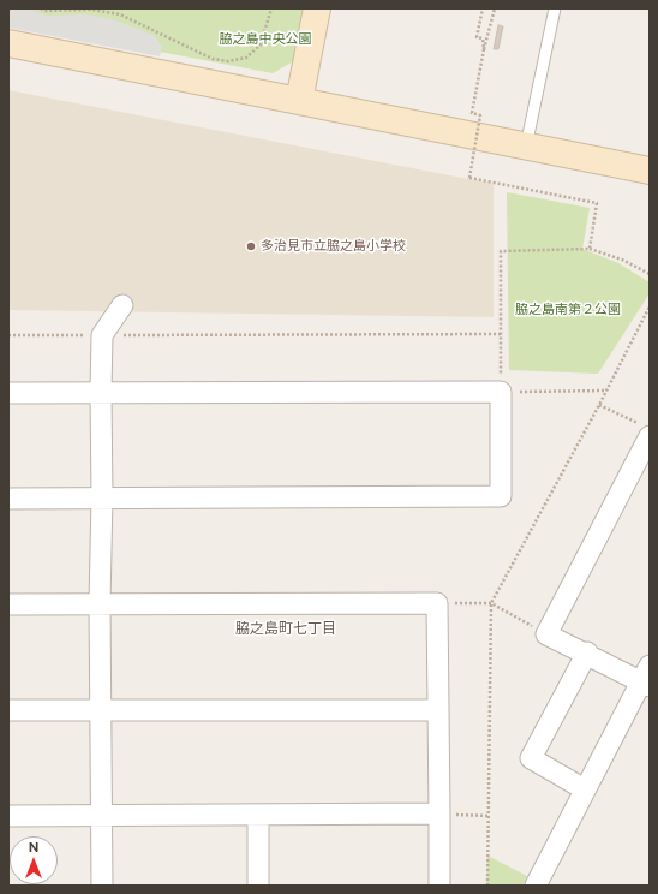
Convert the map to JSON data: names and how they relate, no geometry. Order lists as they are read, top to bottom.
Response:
{
  "districts": ["脇之島町七丁目"],
  "parks": ["脇之島中央公園", "脇之島南第２公園"],
  "places": ["多治見市立脇之島小学校"],
  "north": "top"
}
